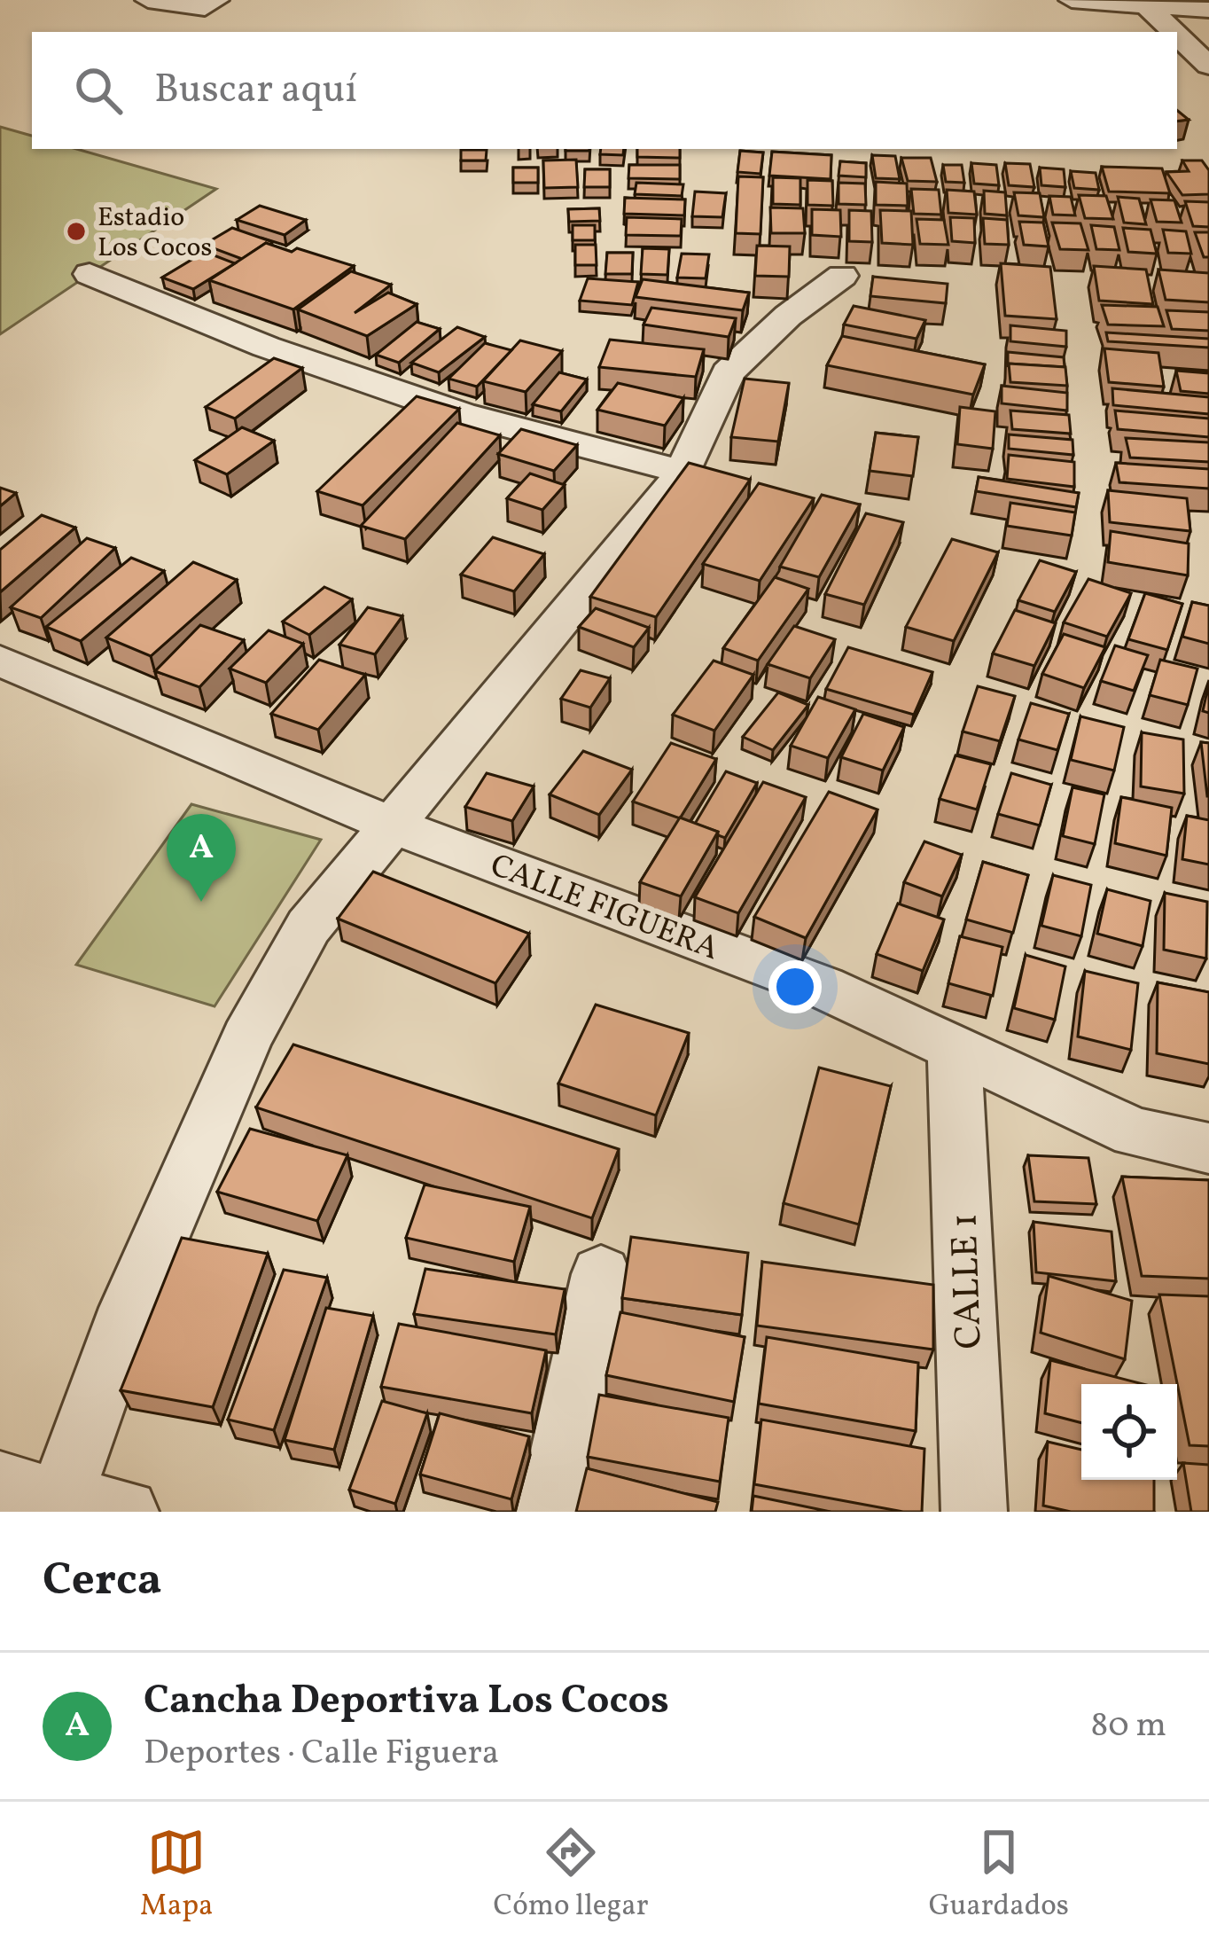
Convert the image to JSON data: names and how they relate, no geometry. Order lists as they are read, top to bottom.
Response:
{
  "streets": {
    "street": ["CALLE FIGUERA", "CALLE 1"]
  },
  "crossings": [
    ["CALLE FIGUERA", "CALLE 1"]
  ],
  "places": ["Estadio Los Cocos"],
  "page": {
    "search": "Buscar aquí",
    "pins": "A",
    "heading": "Cerca",
    "list": [
      {
        "mark": "A",
        "name": "Cancha Deportiva Los Cocos",
        "note": "Deportes · Calle Figuera",
        "value": "80 m"
      }
    ],
    "nav": ["Mapa", "Cómo llegar", "Guardados"]
  }
}
